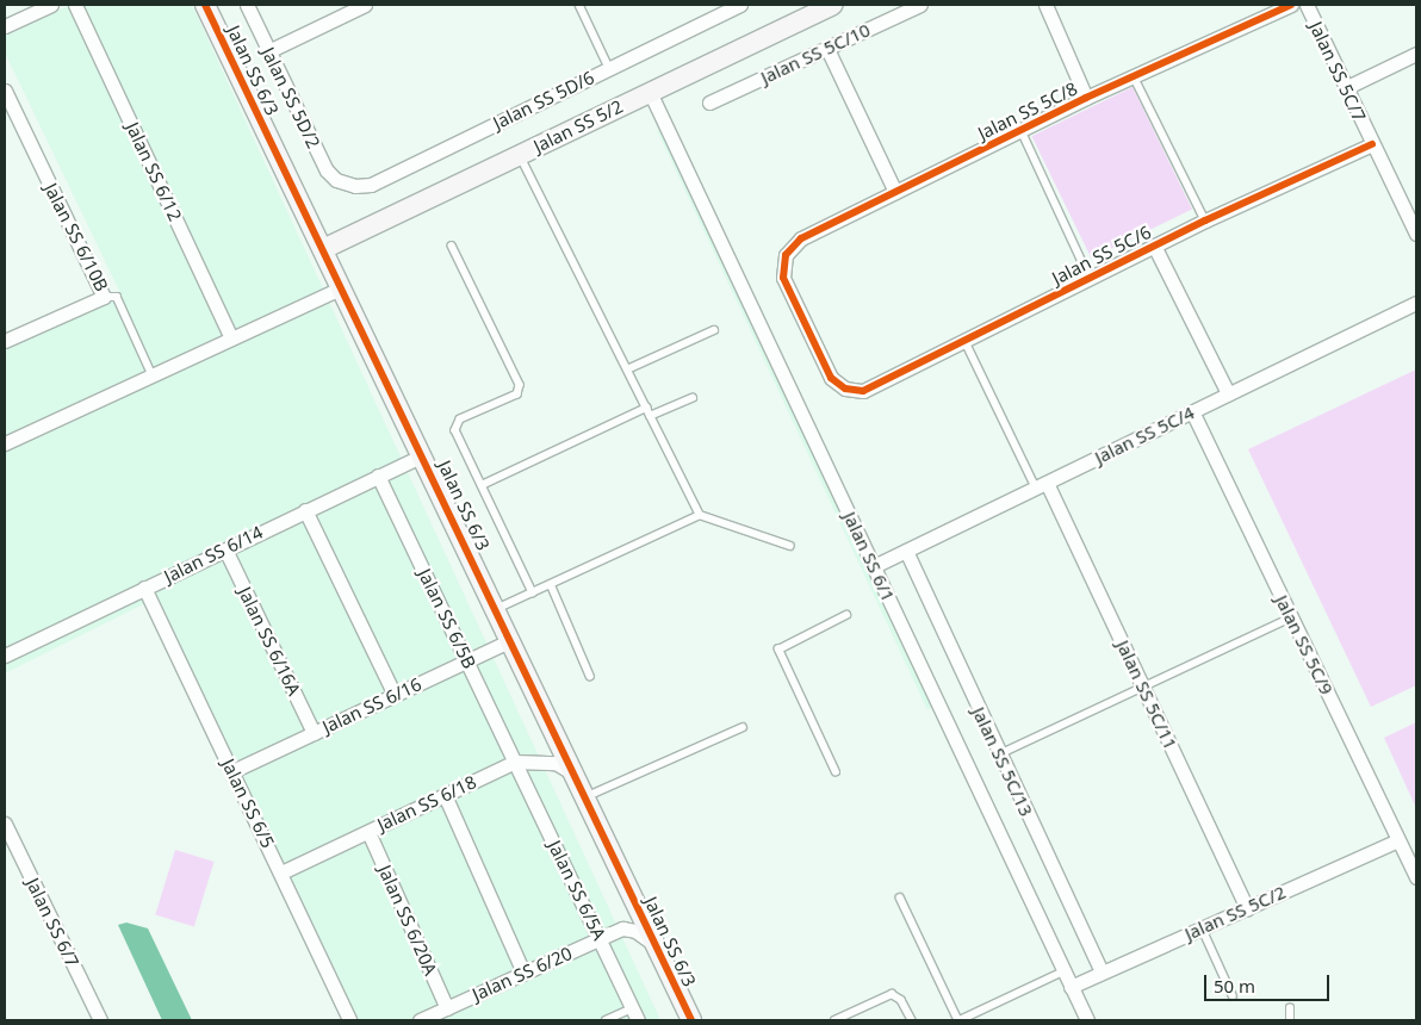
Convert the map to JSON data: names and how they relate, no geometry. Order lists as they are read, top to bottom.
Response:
{
  "streets": {
    "street": [
      "Jalan SS 5C/10",
      "Jalan SS 6/3",
      "Jalan SS 5C/7",
      "Jalan SS 5D/2",
      "Jalan SS 5D/6",
      "Jalan SS 5C/8",
      "Jalan SS 5/2",
      "Jalan SS 6/12",
      "Jalan SS 6/10B",
      "Jalan SS 5C/6",
      "Jalan SS 5C/4",
      "Jalan SS 6/14",
      "Jalan SS 6/1",
      "Jalan SS 6/5B",
      "Jalan SS 6/16A",
      "Jalan SS 5C/9",
      "Jalan SS 5C/11",
      "Jalan SS 6/16",
      "Jalan SS 5C/13",
      "Jalan SS 6/5",
      "Jalan SS 6/18",
      "Jalan SS 6/5A",
      "Jalan SS 5C/2",
      "Jalan SS 6/20A",
      "Jalan SS 6/7",
      "Jalan SS 6/20"
    ]
  },
  "crossings": [
    ["Jalan SS 6/3", "Jalan SS 5/2"],
    ["Jalan SS 6/3", "Jalan SS 6/14"],
    ["Jalan SS 6/3", "Jalan SS 6/16"],
    ["Jalan SS 6/3", "Jalan SS 6/18"],
    ["Jalan SS 6/3", "Jalan SS 6/20"],
    ["Jalan SS 5C/7", "Jalan SS 5C/6"],
    ["Jalan SS 5D/2", "Jalan SS 5D/6"],
    ["Jalan SS 5C/8", "Jalan SS 5C/6"],
    ["Jalan SS 5/2", "Jalan SS 6/1"],
    ["Jalan SS 5C/4", "Jalan SS 6/1"],
    ["Jalan SS 5C/4", "Jalan SS 5C/9"],
    ["Jalan SS 5C/4", "Jalan SS 5C/11"],
    ["Jalan SS 5C/4", "Jalan SS 5C/13"],
    ["Jalan SS 6/14", "Jalan SS 6/5B"],
    ["Jalan SS 6/14", "Jalan SS 6/16A"],
    ["Jalan SS 6/14", "Jalan SS 6/5"],
    ["Jalan SS 6/1", "Jalan SS 5C/2"],
    ["Jalan SS 6/5B", "Jalan SS 6/16"],
    ["Jalan SS 6/5B", "Jalan SS 6/18"],
    ["Jalan SS 6/5B", "Jalan SS 6/5A"],
    ["Jalan SS 6/16A", "Jalan SS 6/16"],
    ["Jalan SS 5C/9", "Jalan SS 5C/2"],
    ["Jalan SS 5C/11", "Jalan SS 5C/2"],
    ["Jalan SS 6/16", "Jalan SS 6/5"],
    ["Jalan SS 5C/13", "Jalan SS 5C/2"],
    ["Jalan SS 6/5", "Jalan SS 6/18"],
    ["Jalan SS 6/18", "Jalan SS 6/5A"],
    ["Jalan SS 6/18", "Jalan SS 6/20A"],
    ["Jalan SS 6/5A", "Jalan SS 6/20"],
    ["Jalan SS 6/20A", "Jalan SS 6/20"]
  ],
  "scale_bar": "50 m"
}
